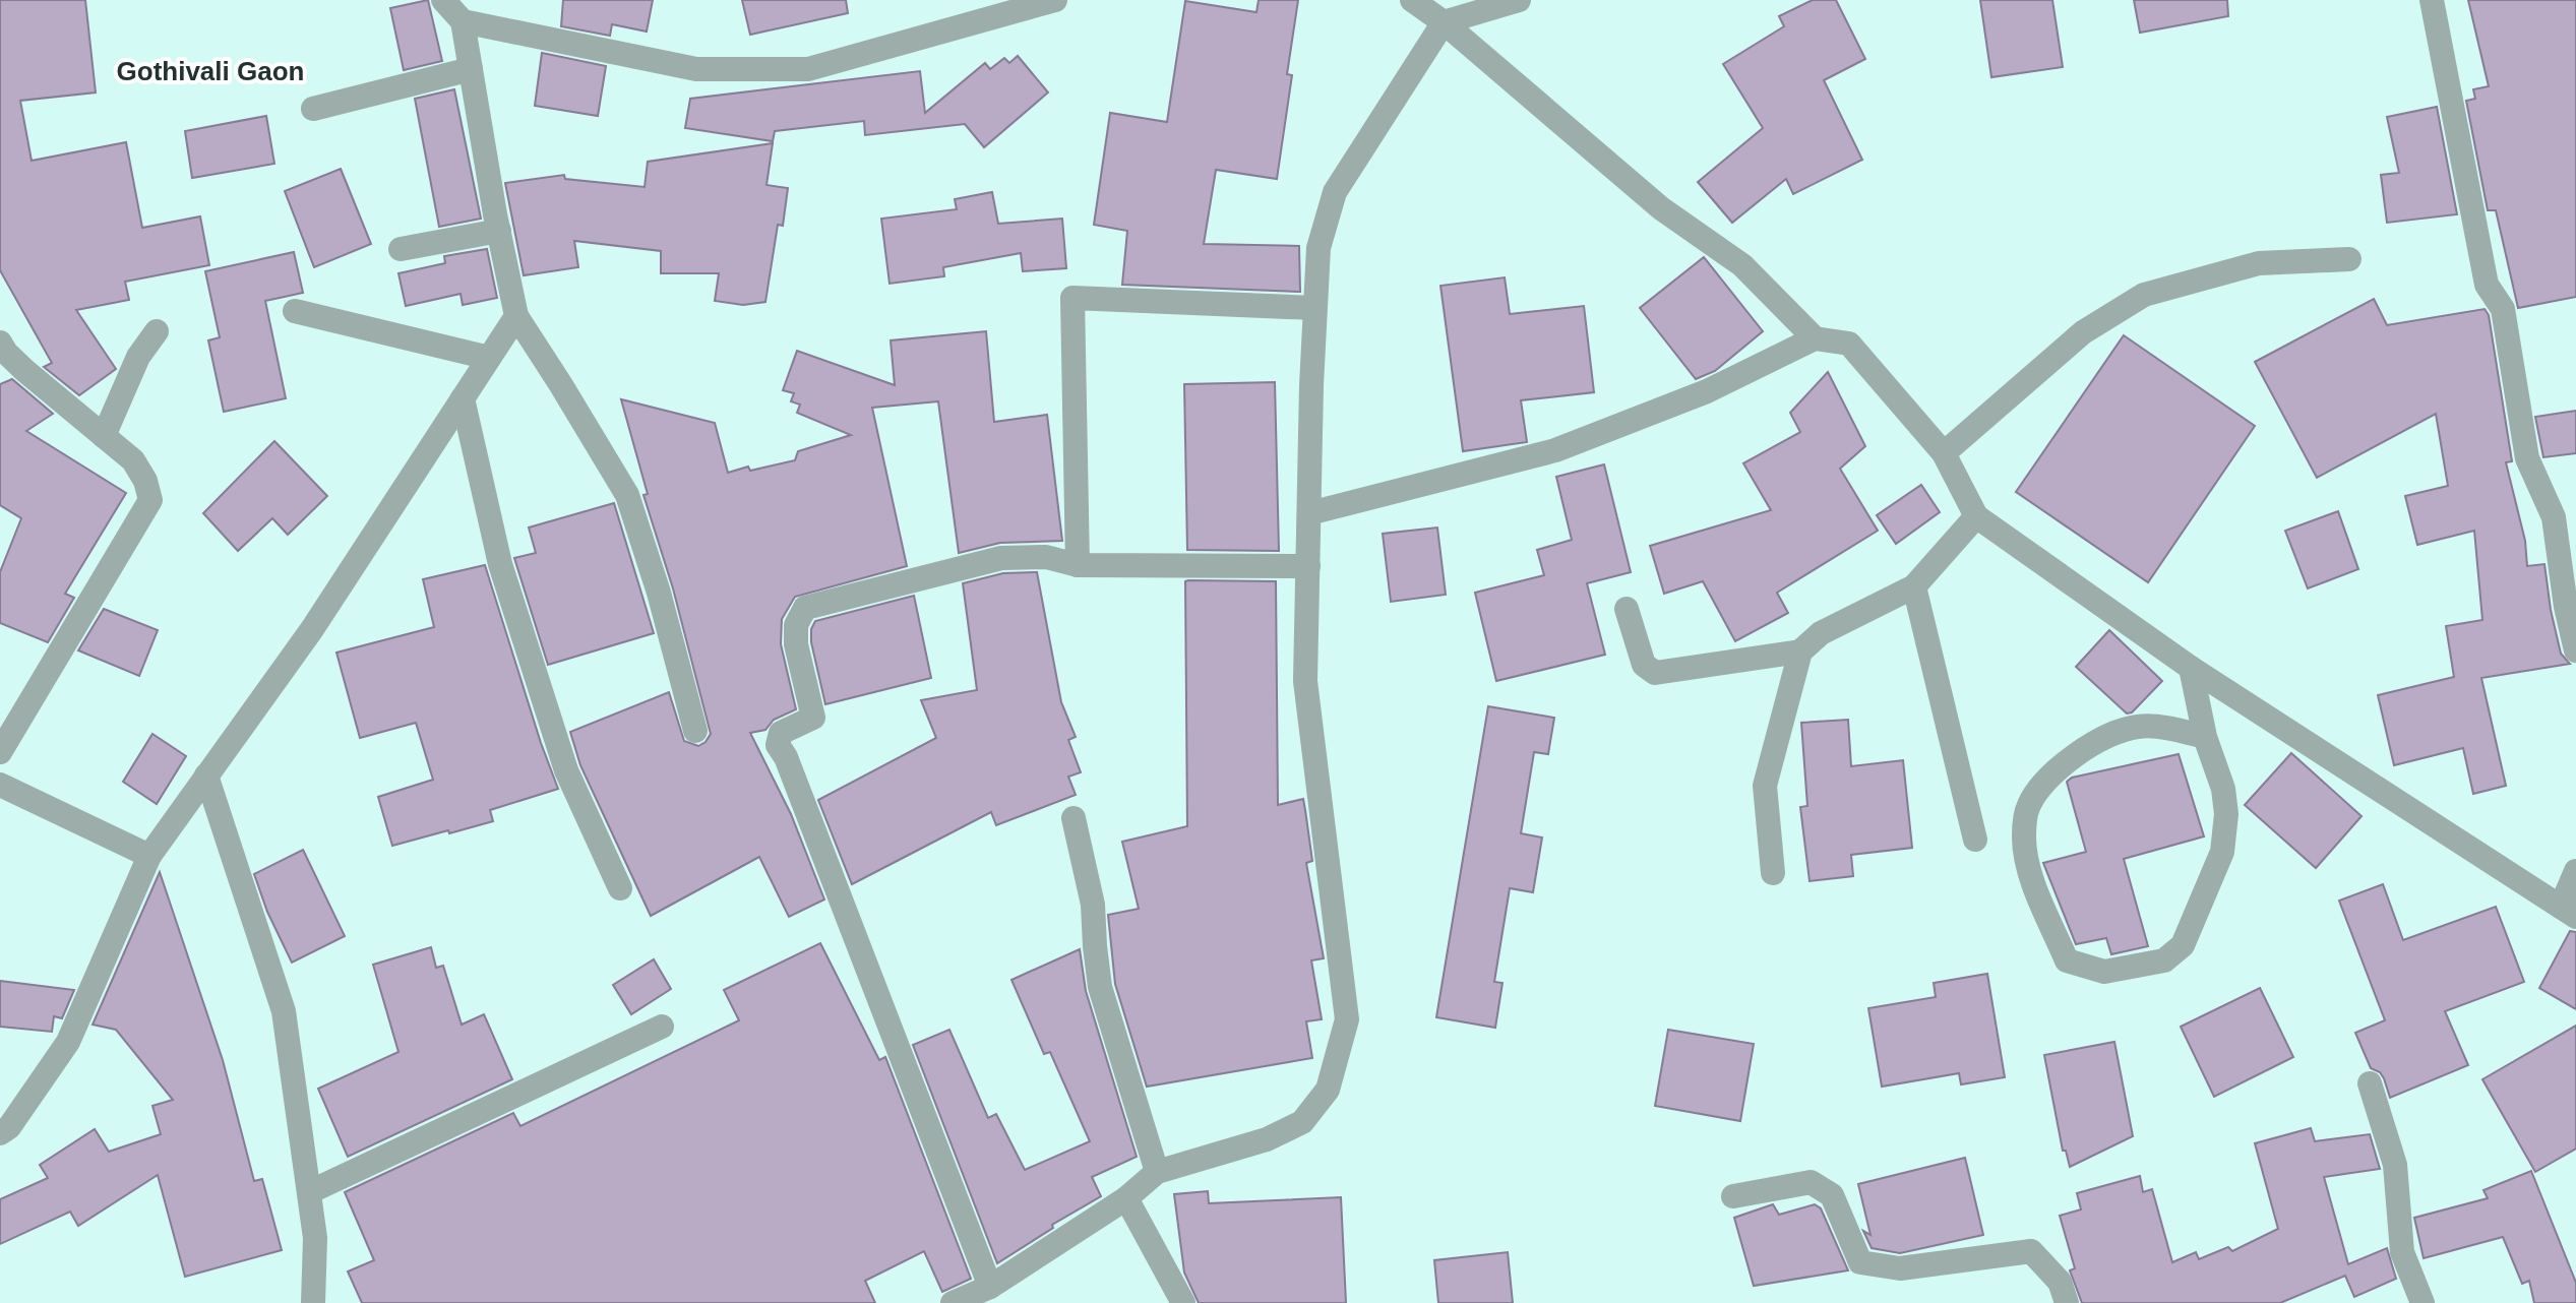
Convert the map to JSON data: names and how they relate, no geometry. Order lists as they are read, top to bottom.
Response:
{
  "districts": ["Gothivali Gaon"]
}
